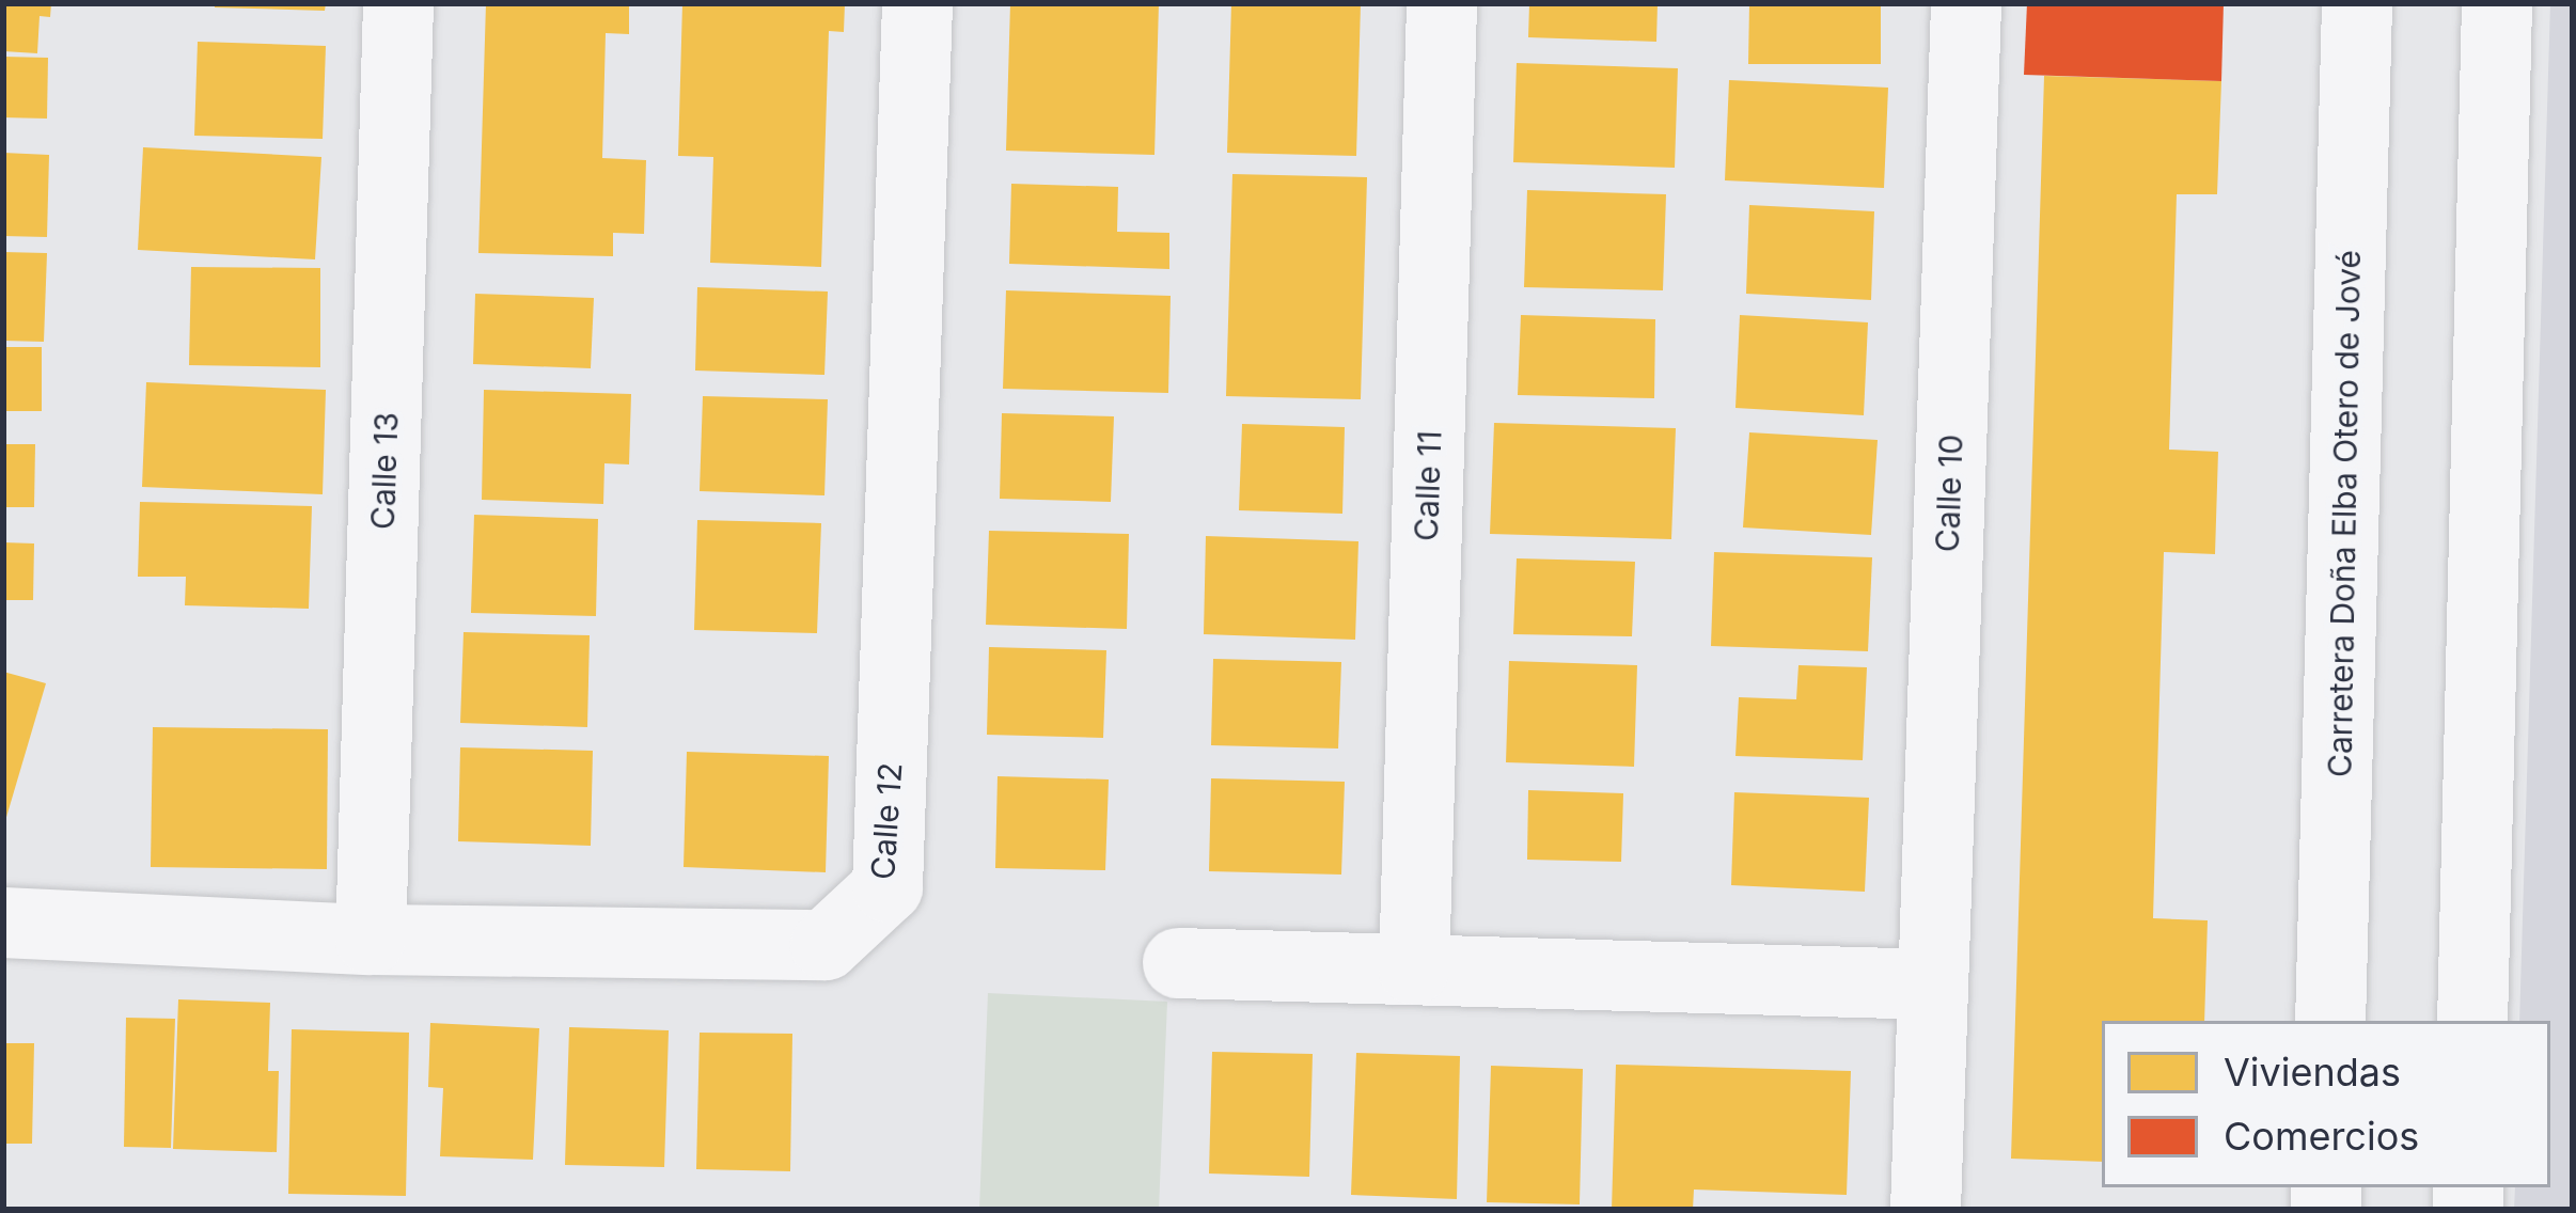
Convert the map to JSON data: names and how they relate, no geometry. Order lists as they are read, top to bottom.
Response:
{
  "streets": {
    "street": [
      "Calle 13",
      "Calle 11",
      "Calle 10",
      "Carretera Doña Elba Otero de Jové",
      "Calle 12"
    ]
  },
  "crossings": [
    ["Calle 13", "Calle 12"]
  ],
  "legend": ["Viviendas", "Comercios"]
}
